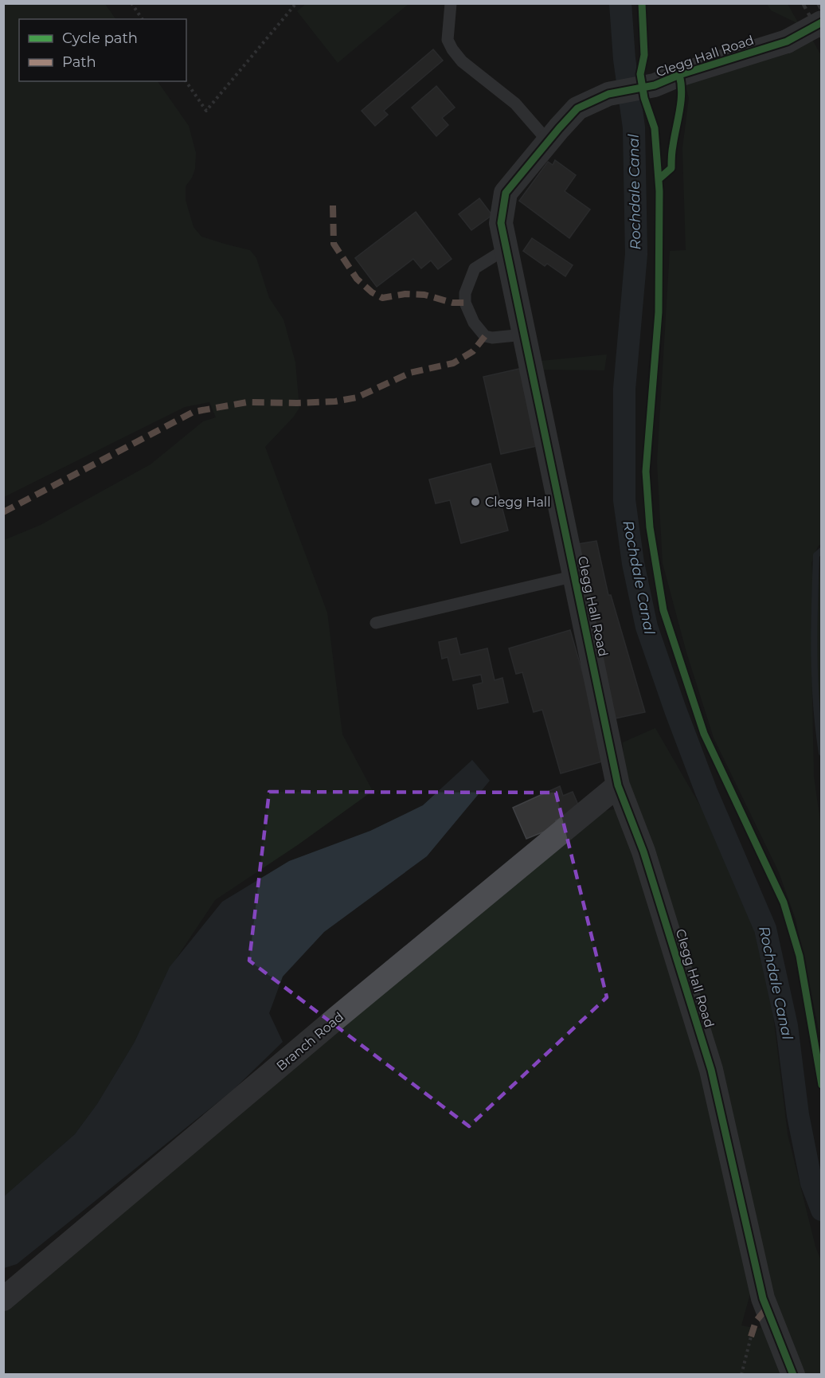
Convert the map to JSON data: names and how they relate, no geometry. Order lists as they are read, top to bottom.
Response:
{
  "streets": {
    "street": ["Clegg Hall Road", "Branch Road"]
  },
  "crossings": [
    ["Clegg Hall Road", "Branch Road"]
  ],
  "water": ["Rochdale Canal"],
  "places": ["Clegg Hall"],
  "legend": ["Cycle path", "Path"]
}
